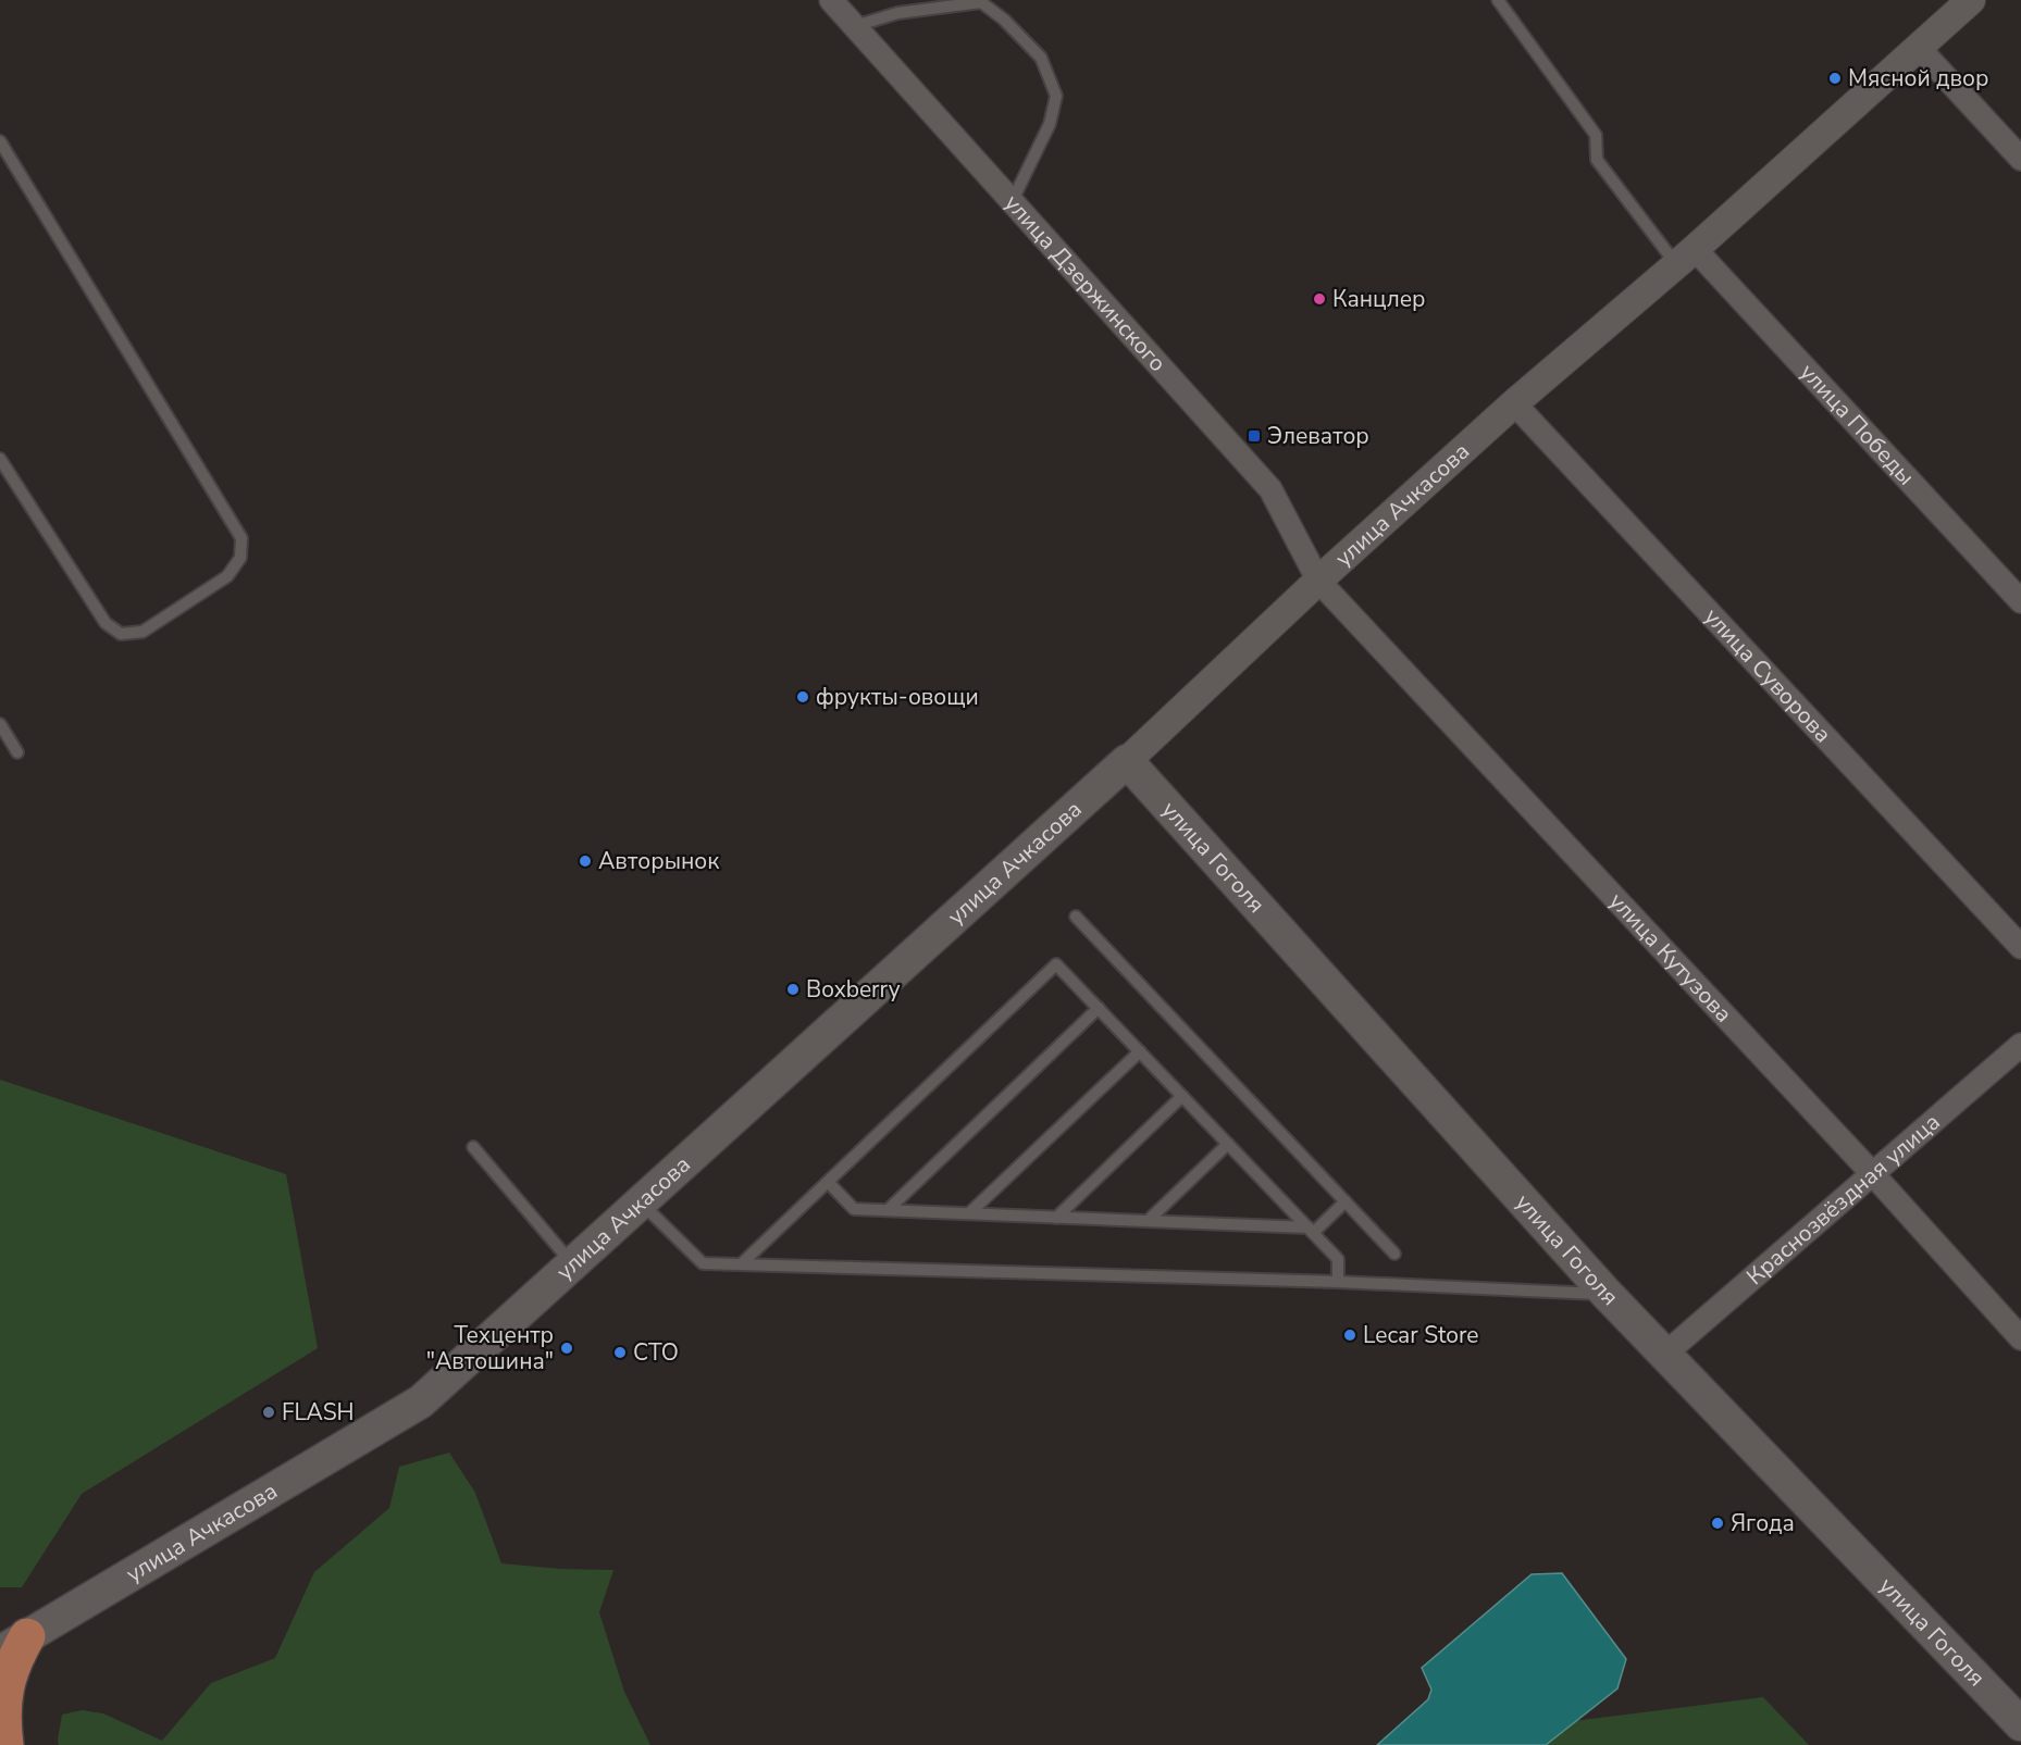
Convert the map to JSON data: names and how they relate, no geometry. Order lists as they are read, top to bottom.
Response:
{
  "streets": {
    "main road": ["улица Ачкасова", "улица Гоголя"],
    "street": [
      "улица Дзержинского",
      "улица Победы",
      "улица Суворова",
      "улица Кутузова",
      "Краснозвёздная улица"
    ]
  },
  "crossings": [
    ["улица Дзержинского", "улица Ачкасова"],
    ["улица Дзержинского", "улица Кутузова"],
    ["улица Победы", "улица Ачкасова"],
    ["улица Ачкасова", "улица Суворова"],
    ["улица Ачкасова", "улица Гоголя"],
    ["улица Ачкасова", "улица Кутузова"],
    ["улица Гоголя", "Краснозвёздная улица"],
    ["улица Кутузова", "Краснозвёздная улица"]
  ],
  "places": {
    "other": [
      "Мясной двор",
      "Канцлер",
      "фрукты-овощи",
      "Авторынок",
      "Boxberry",
      "Lecar Store",
      "Техцентр \"Автошина\"",
      "СТО",
      "FLASH",
      "Ягода"
    ],
    "transit": ["Элеватор"]
  }
}
